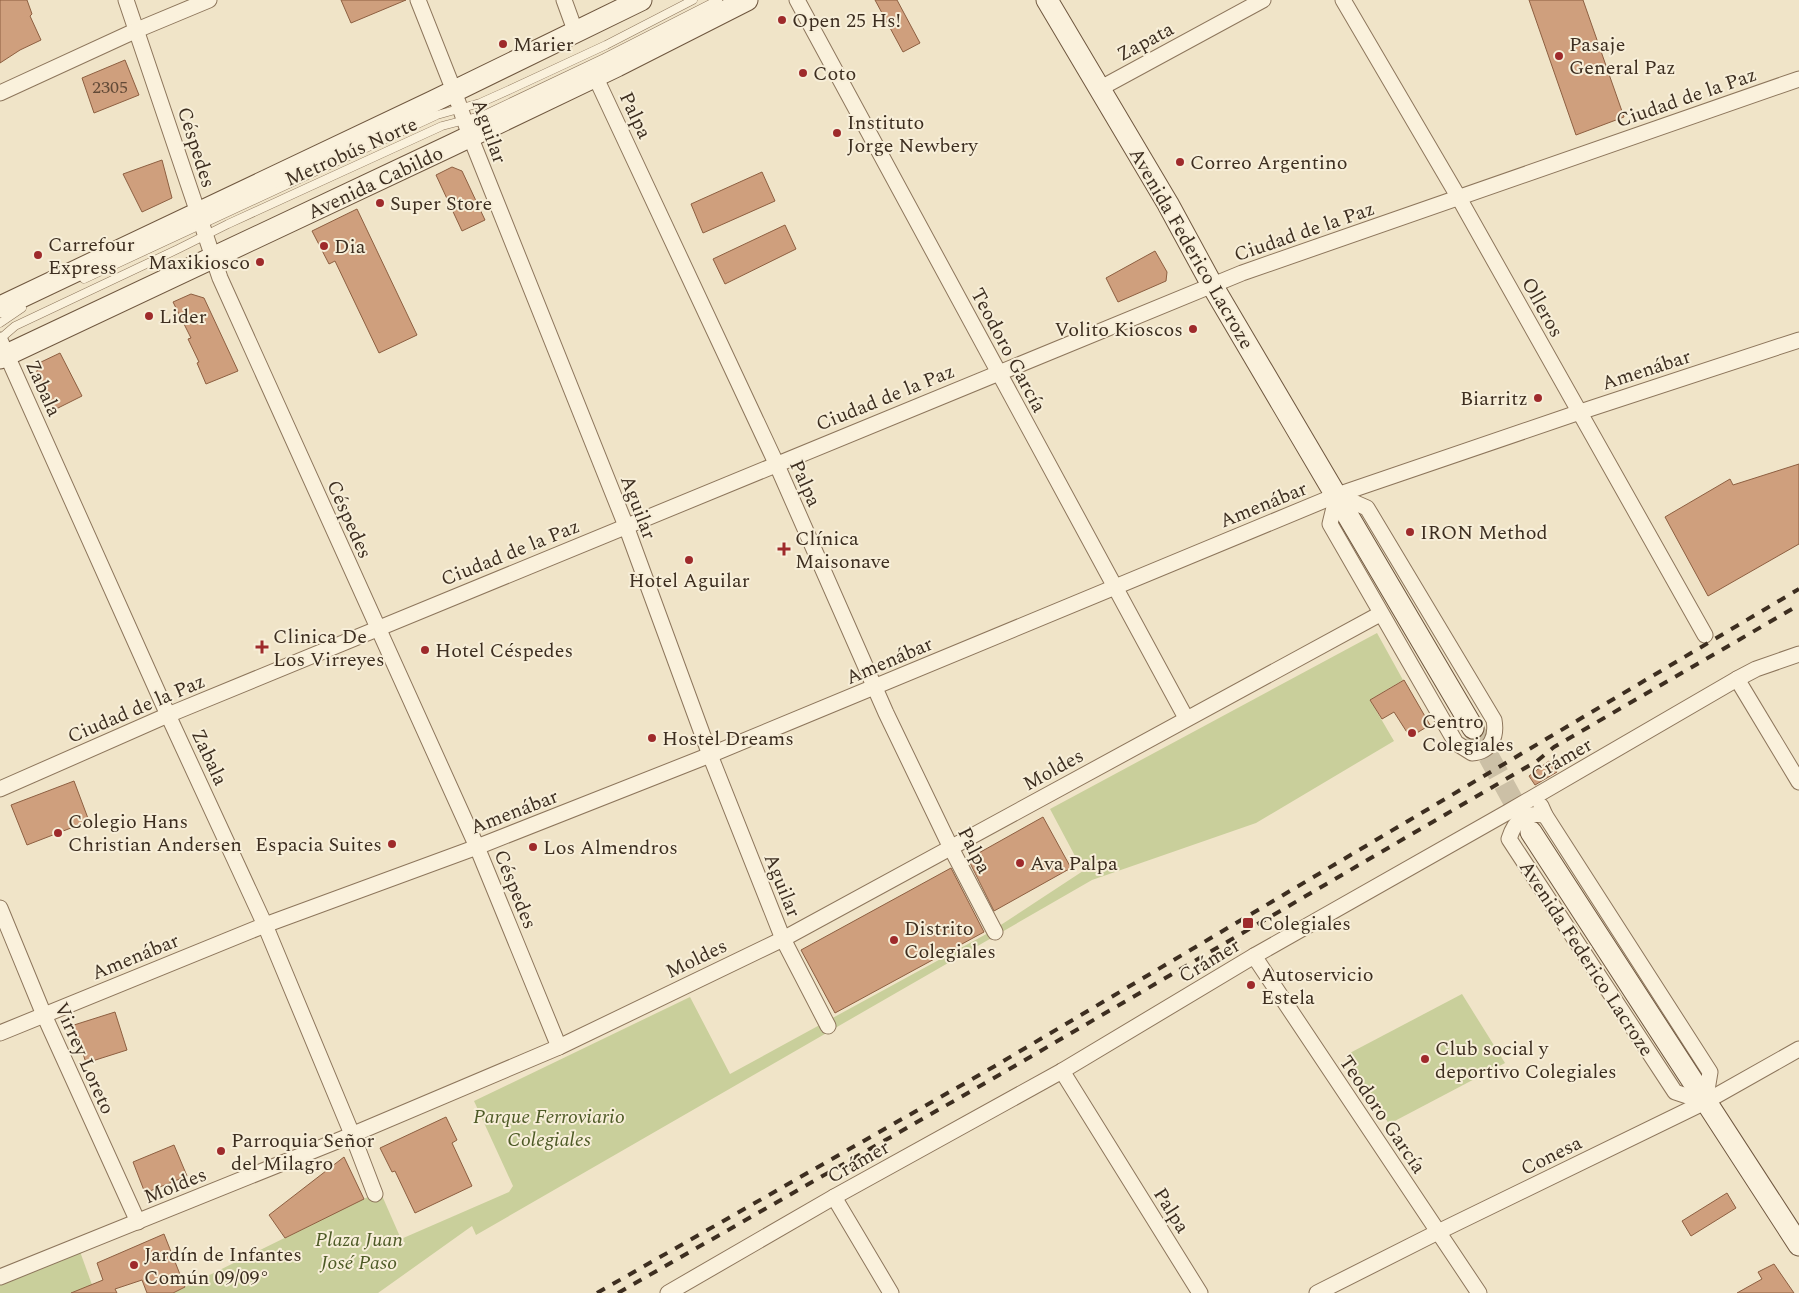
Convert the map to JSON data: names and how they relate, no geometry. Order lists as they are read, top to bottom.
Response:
{
  "streets": {
    "main road": ["Avenida Cabildo", "Avenida Federico Lacroze"],
    "street": [
      "Zapata",
      "Ciudad de la Paz",
      "Palpa",
      "Aguilar",
      "Céspedes",
      "Olleros",
      "Teodoro García",
      "Amenábar",
      "Zabala",
      "Crámer",
      "Moldes",
      "Virrey Loreto",
      "Conesa"
    ],
    "lane": ["Metrobús Norte"]
  },
  "crossings": [
    ["Zapata", "Avenida Federico Lacroze"],
    ["Ciudad de la Paz", "Palpa"],
    ["Ciudad de la Paz", "Aguilar"],
    ["Ciudad de la Paz", "Céspedes"],
    ["Ciudad de la Paz", "Avenida Federico Lacroze"],
    ["Ciudad de la Paz", "Olleros"],
    ["Ciudad de la Paz", "Teodoro García"],
    ["Ciudad de la Paz", "Zabala"],
    ["Palpa", "Avenida Cabildo"],
    ["Palpa", "Amenábar"],
    ["Palpa", "Crámer"],
    ["Palpa", "Moldes"],
    ["Aguilar", "Metrobús Norte"],
    ["Aguilar", "Avenida Cabildo"],
    ["Aguilar", "Amenábar"],
    ["Aguilar", "Moldes"],
    ["Céspedes", "Metrobús Norte"],
    ["Céspedes", "Avenida Cabildo"],
    ["Céspedes", "Amenábar"],
    ["Céspedes", "Moldes"],
    ["Metrobús Norte", "Avenida Cabildo"],
    ["Metrobús Norte", "Zabala"],
    ["Avenida Cabildo", "Zabala"],
    ["Avenida Federico Lacroze", "Amenábar"],
    ["Avenida Federico Lacroze", "Crámer"],
    ["Avenida Federico Lacroze", "Conesa"],
    ["Olleros", "Amenábar"],
    ["Teodoro García", "Amenábar"],
    ["Teodoro García", "Crámer"],
    ["Teodoro García", "Moldes"],
    ["Teodoro García", "Conesa"],
    ["Amenábar", "Zabala"],
    ["Amenábar", "Virrey Loreto"],
    ["Zabala", "Moldes"],
    ["Moldes", "Virrey Loreto"]
  ],
  "parks": ["Parque Ferroviario Colegiales", "Plaza Juan José Paso"],
  "places": {
    "other": [
      "Open 25 Hs!",
      "Marier",
      "Pasaje General Paz",
      "Coto",
      "Instituto Jorge Newbery",
      "Correo Argentino",
      "Super Store",
      "Dia",
      "Carrefour Express",
      "Maxikiosco",
      "Lider",
      "Volito Kioscos",
      "Biarritz",
      "IRON Method",
      "Hotel Aguilar",
      "Hotel Céspedes",
      "Centro Colegiales",
      "Hostel Dreams",
      "Colegio Hans Christian Andersen",
      "Espacia Suites",
      "Los Almendros",
      "Ava Palpa",
      "Distrito Colegiales",
      "Autoservicio Estela",
      "Club social y deportivo Colegiales",
      "Parroquia Señor del Milagro",
      "Jardín de Infantes Común 09/09°"
    ],
    "health": ["Clínica Maisonave", "Clinica De Los Virreyes"],
    "transit": ["Colegiales"]
  },
  "house_numbers": ["2305"]
}
